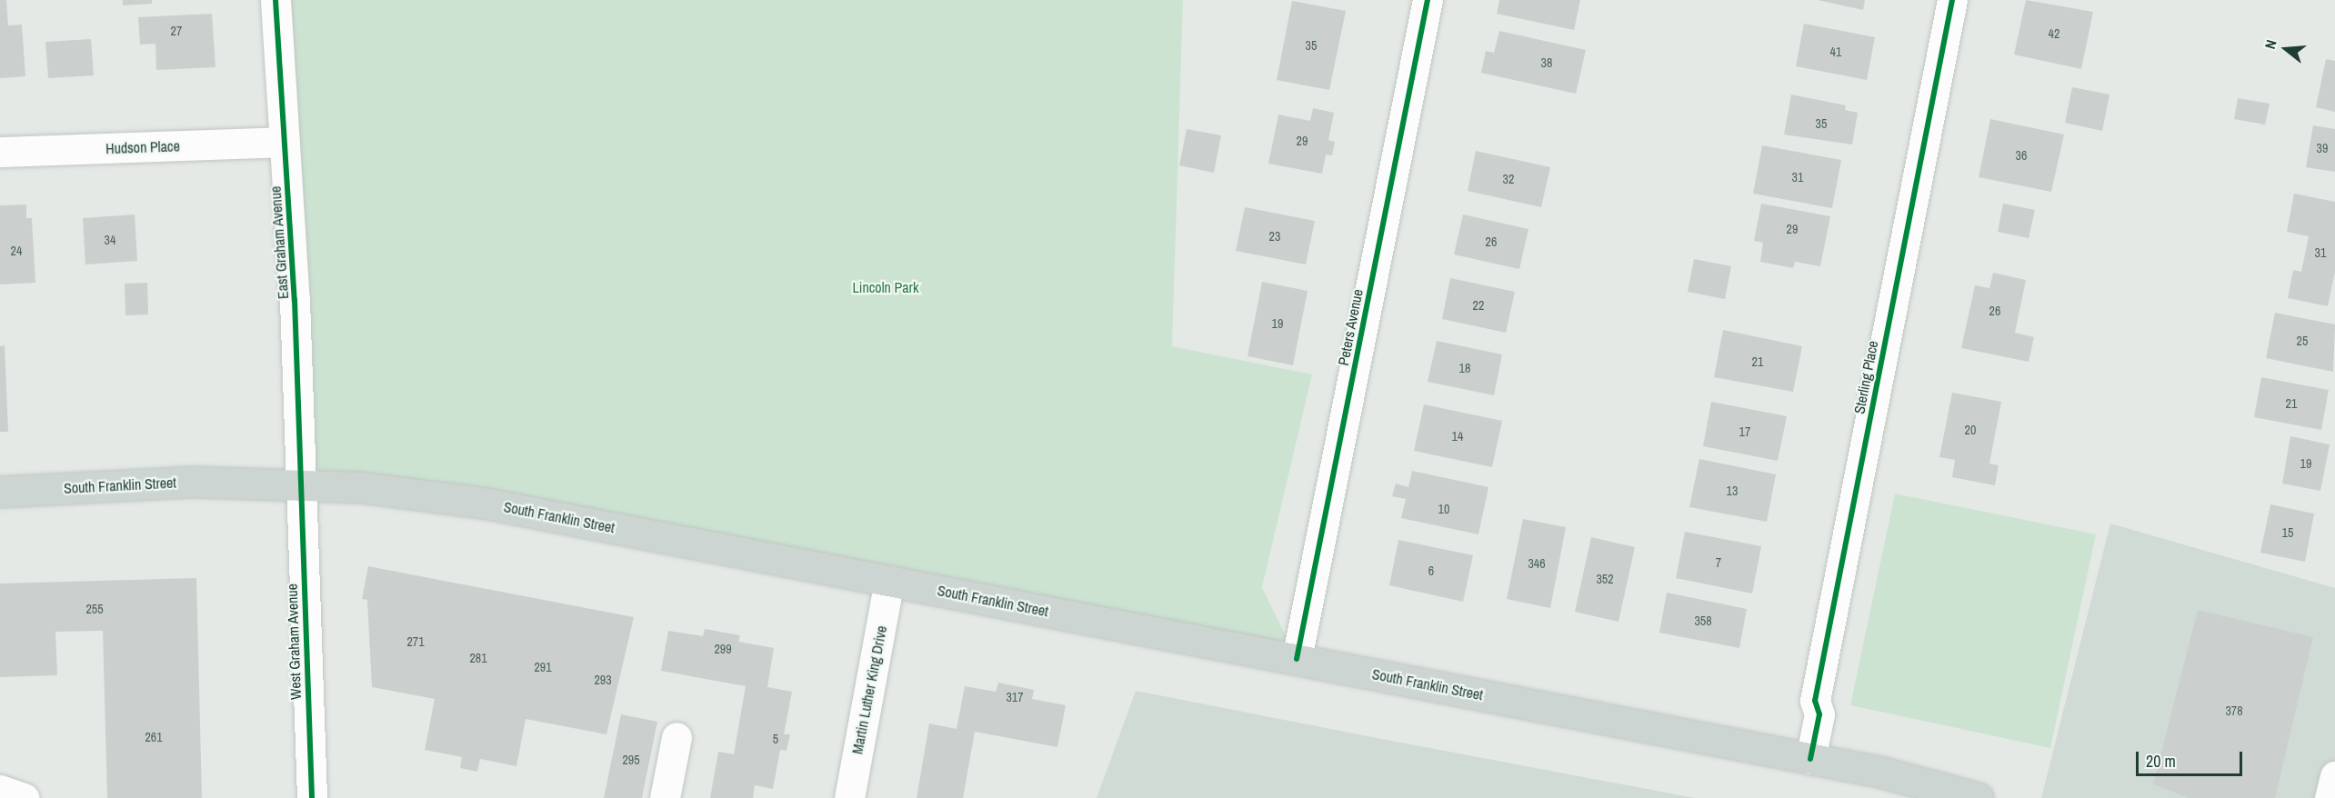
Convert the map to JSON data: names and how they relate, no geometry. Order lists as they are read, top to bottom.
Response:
{
  "streets": {
    "main road": ["South Franklin Street"],
    "street": [
      "Hudson Place",
      "East Graham Avenue",
      "Peters Avenue",
      "Sterling Place",
      "West Graham Avenue",
      "Martin Luther King Drive"
    ]
  },
  "crossings": [
    ["Hudson Place", "East Graham Avenue"],
    ["East Graham Avenue", "South Franklin Street"],
    ["East Graham Avenue", "West Graham Avenue"],
    ["Peters Avenue", "South Franklin Street"],
    ["Sterling Place", "South Franklin Street"],
    ["South Franklin Street", "West Graham Avenue"],
    ["South Franklin Street", "Martin Luther King Drive"]
  ],
  "parks": ["Lincoln Park"],
  "house_numbers": [
    "27",
    "42",
    "35",
    "41",
    "38",
    "35",
    "29",
    "39",
    "36",
    "31",
    "32",
    "29",
    "23",
    "34",
    "26",
    "24",
    "31",
    "22",
    "26",
    "19",
    "25",
    "21",
    "18",
    "21",
    "20",
    "17",
    "14",
    "19",
    "13",
    "10",
    "15",
    "7",
    "346",
    "6",
    "352",
    "255",
    "358",
    "271",
    "299",
    "281",
    "291",
    "293",
    "317",
    "378",
    "261",
    "5",
    "295"
  ],
  "scale_bar": "20 m",
  "north": "left"
}
